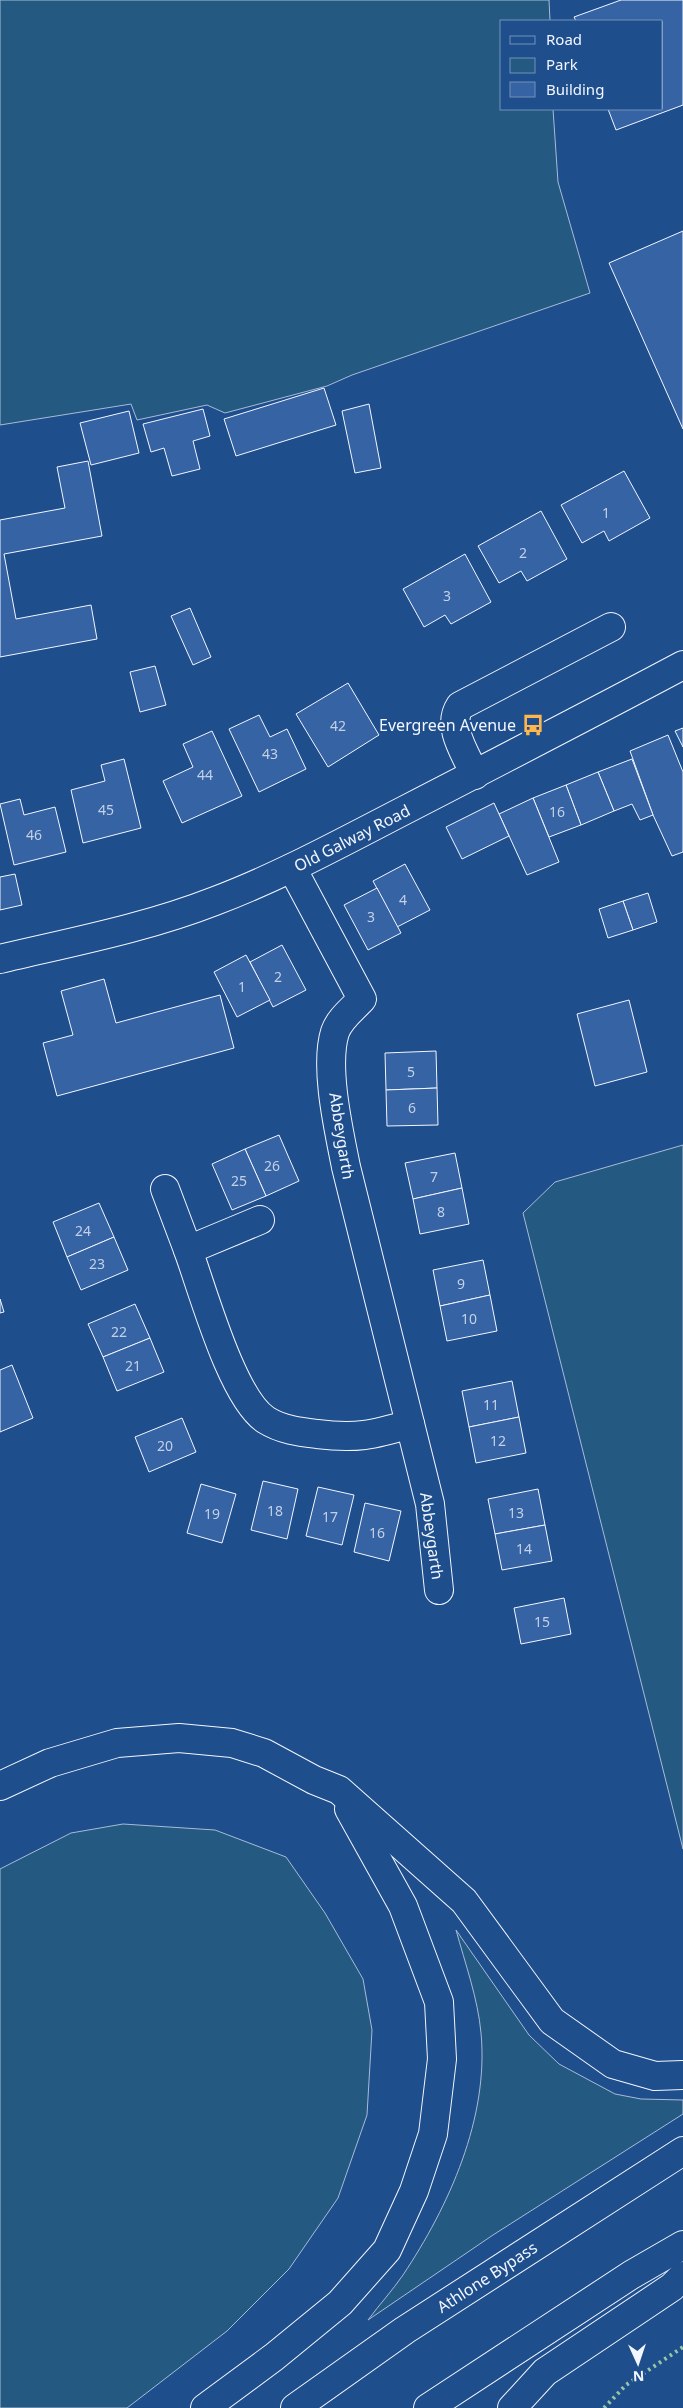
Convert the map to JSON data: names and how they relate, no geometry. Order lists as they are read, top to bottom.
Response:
{
  "streets": {
    "main road": ["Old Galway Road", "Abbeygarth", "Athlone Bypass"]
  },
  "crossings": [
    ["Old Galway Road", "Abbeygarth"]
  ],
  "places": {
    "bus stop": ["Evergreen Avenue"]
  },
  "house_numbers": [
    "1",
    "2",
    "3",
    "42",
    "43",
    "44",
    "45",
    "16",
    "46",
    "4",
    "3",
    "2",
    "1",
    "5",
    "6",
    "26",
    "7",
    "25",
    "8",
    "24",
    "23",
    "9",
    "10",
    "22",
    "21",
    "11",
    "12",
    "20",
    "18",
    "13",
    "19",
    "17",
    "16",
    "14",
    "15"
  ],
  "legend": ["Road", "Park", "Building"],
  "north": "bottom"
}
